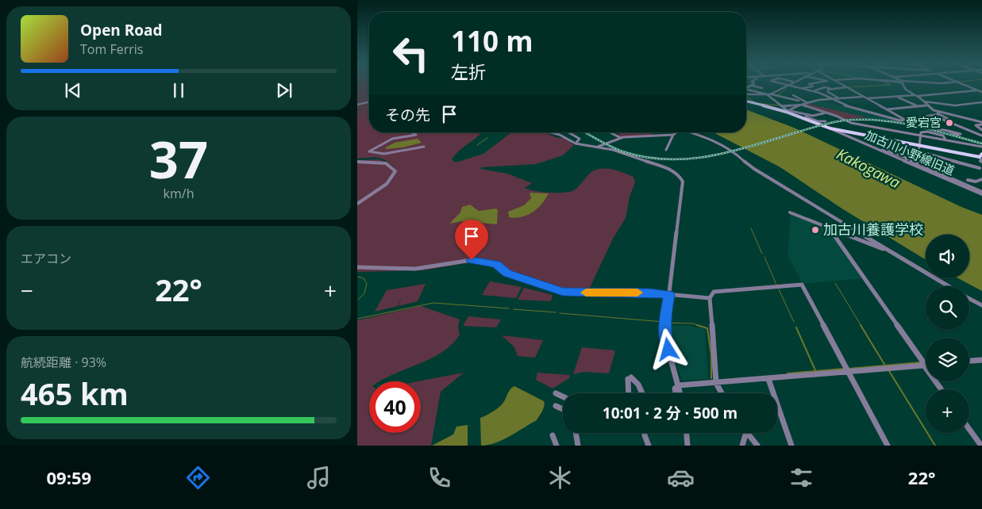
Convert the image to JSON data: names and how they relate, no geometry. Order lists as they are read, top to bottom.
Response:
{
  "streets": {
    "street": ["加古川小野線旧道"]
  },
  "water": ["Kakogawa"],
  "places": ["愛宕宮", "加古川養護学校"],
  "page": {
    "turn": ["110 m", "左折"],
    "song": ["Open Road", "Tom Ferris"],
    "then": "その先",
    "tile": [
      ["37", "km/h"],
      "エアコン",
      ["航続距離 · 93%", "465 km"]
    ],
    "map_buttons": "+",
    "heat": ["−", "22°", "+"],
    "limit": "40",
    "trip": "10:01 · 2 分 · 500 m",
    "tabs": ["09:59", "22°"]
  }
}
